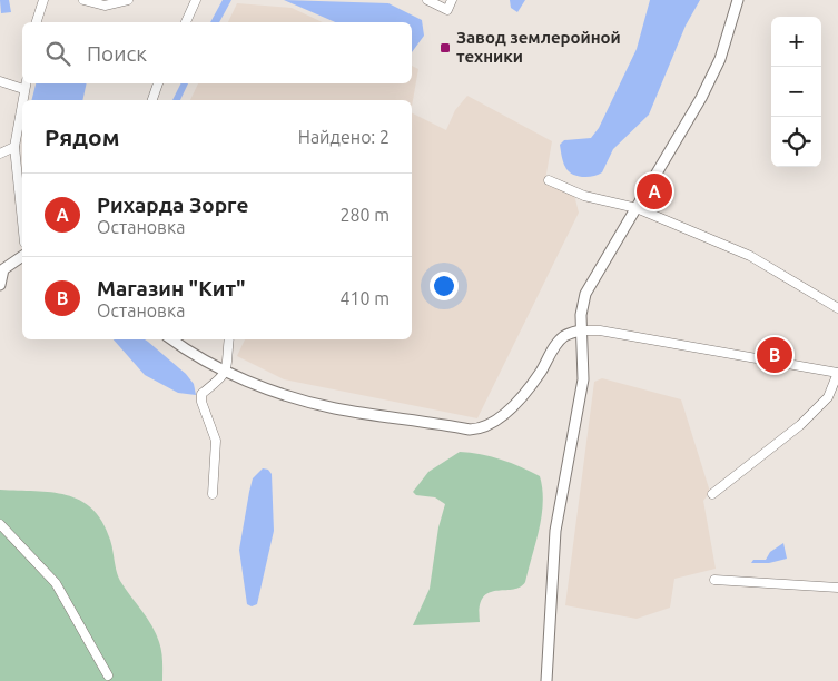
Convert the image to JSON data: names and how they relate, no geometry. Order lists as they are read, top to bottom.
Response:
{
  "places": {
    "transit": ["Завод землеройной техники"]
  },
  "page": {
    "map_buttons": ["+", "−"],
    "search": "Поиск",
    "heading": ["Рядом", "Найдено: 2"],
    "pins": ["A", "B"],
    "list": [
      {
        "mark": "A",
        "name": "Рихарда Зорге",
        "note": "Остановка",
        "value": "280 m"
      },
      {
        "mark": "B",
        "name": "Магазин \"Кит\"",
        "note": "Остановка",
        "value": "410 m"
      }
    ]
  }
}
